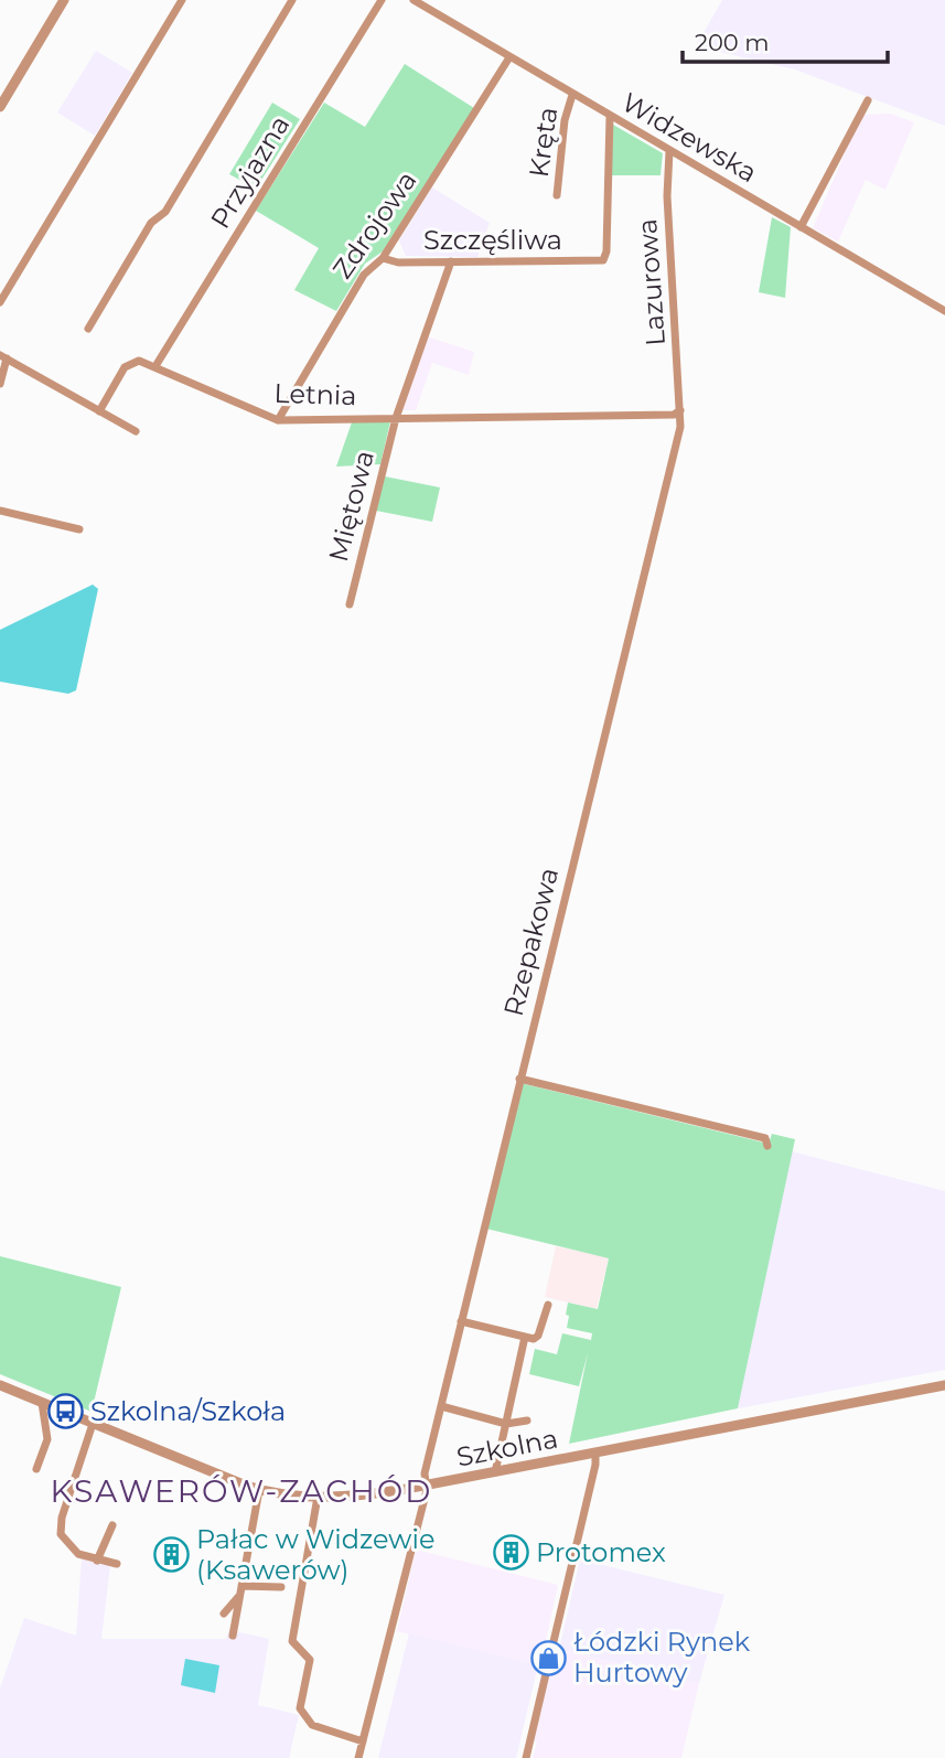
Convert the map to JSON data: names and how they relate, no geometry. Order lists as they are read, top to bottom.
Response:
{
  "streets": {
    "street": [
      "Widzewska",
      "Kręta",
      "Przyjazna",
      "Zdrojowa",
      "Szczęśliwa",
      "Lazurowa",
      "Letnia",
      "Miętowa",
      "Rzepakowa",
      "Szkolna"
    ]
  },
  "crossings": [
    ["Widzewska", "Kręta"],
    ["Widzewska", "Zdrojowa"],
    ["Widzewska", "Szczęśliwa"],
    ["Widzewska", "Lazurowa"],
    ["Przyjazna", "Letnia"],
    ["Zdrojowa", "Szczęśliwa"],
    ["Zdrojowa", "Letnia"],
    ["Szczęśliwa", "Miętowa"],
    ["Lazurowa", "Letnia"],
    ["Lazurowa", "Rzepakowa"],
    ["Letnia", "Miętowa"],
    ["Letnia", "Rzepakowa"],
    ["Rzepakowa", "Szkolna"]
  ],
  "districts": ["KSAWERÓW-ZACHÓD"],
  "places": {
    "bus stop": ["Szkolna/Szkoła"],
    "building": ["Protomex", "Pałac w Widzewie (Ksawerów)"],
    "shop": ["Łódzki Rynek Hurtowy"]
  },
  "scale_bar": "200 m"
}
